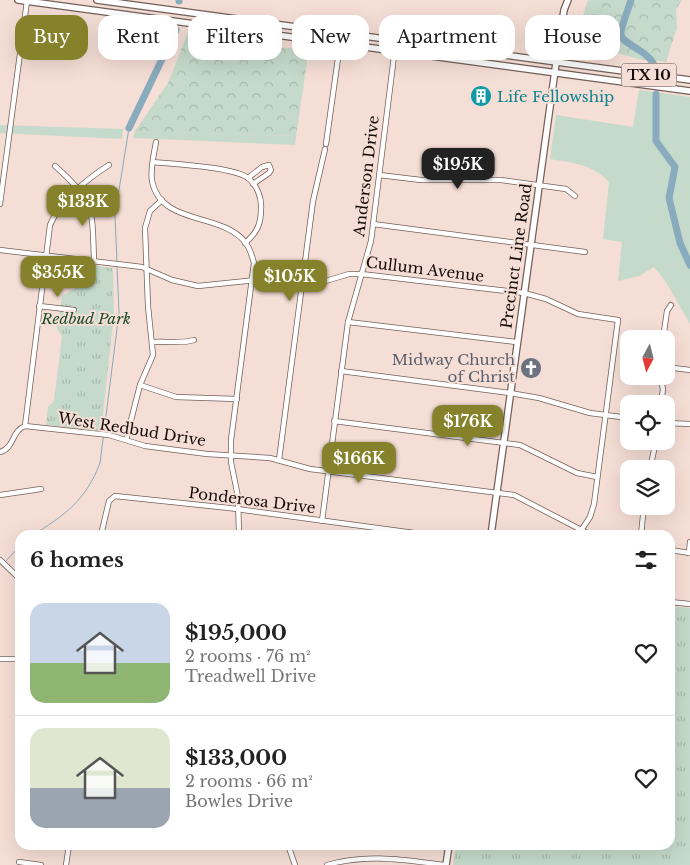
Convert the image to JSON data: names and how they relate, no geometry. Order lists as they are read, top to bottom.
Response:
{
  "streets": {
    "main road": ["TX 10", "Precinct Line Road"],
    "street": [
      "Anderson Drive",
      "Cullum Avenue",
      "West Redbud Drive",
      "Ponderosa Drive"
    ]
  },
  "crossings": [
    ["TX 10", "Precinct Line Road"],
    ["Anderson Drive", "Cullum Avenue"],
    ["Anderson Drive", "West Redbud Drive"],
    ["Anderson Drive", "Ponderosa Drive"],
    ["Precinct Line Road", "Cullum Avenue"],
    ["Precinct Line Road", "West Redbud Drive"]
  ],
  "parks": ["Redbud Park"],
  "places": {
    "building": ["Life Fellowship"],
    "church": ["Midway Church of Christ"]
  },
  "north": "bottom",
  "page": {
    "chip": [
      "Buy",
      "Rent",
      "Filters",
      "New",
      "Apartment",
      "House"
    ],
    "price": [
      "$195K",
      "$133K",
      "$355K",
      "$105K",
      "$176K",
      "$166K"
    ],
    "heading": "6 homes",
    "list": [
      {
        "name": "$195,000",
        "note": "2 rooms · 76 m² · Treadwell Drive"
      },
      {
        "name": "$133,000",
        "note": "2 rooms · 66 m² · Bowles Drive"
      }
    ]
  }
}
